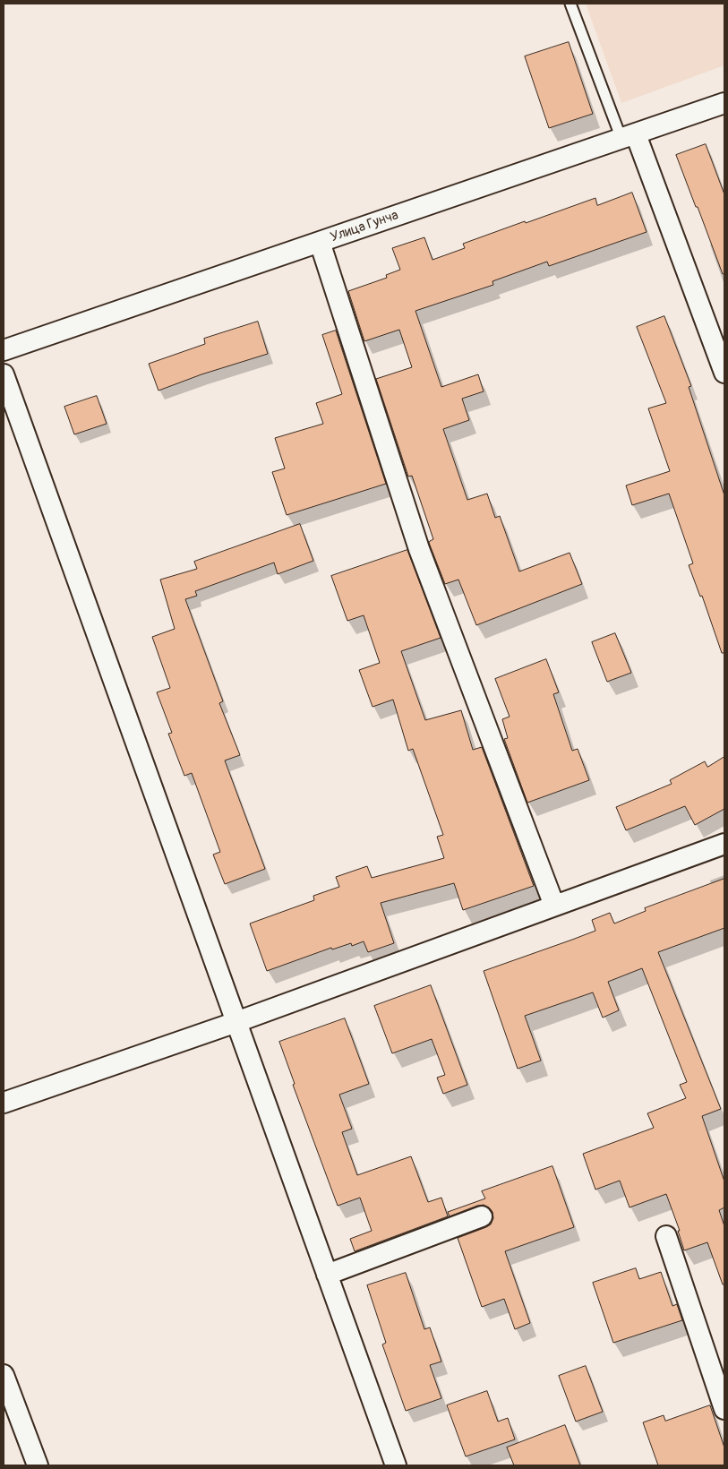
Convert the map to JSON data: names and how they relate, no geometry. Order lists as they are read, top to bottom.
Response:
{
  "streets": {
    "street": ["Улица Гунча"]
  }
}
